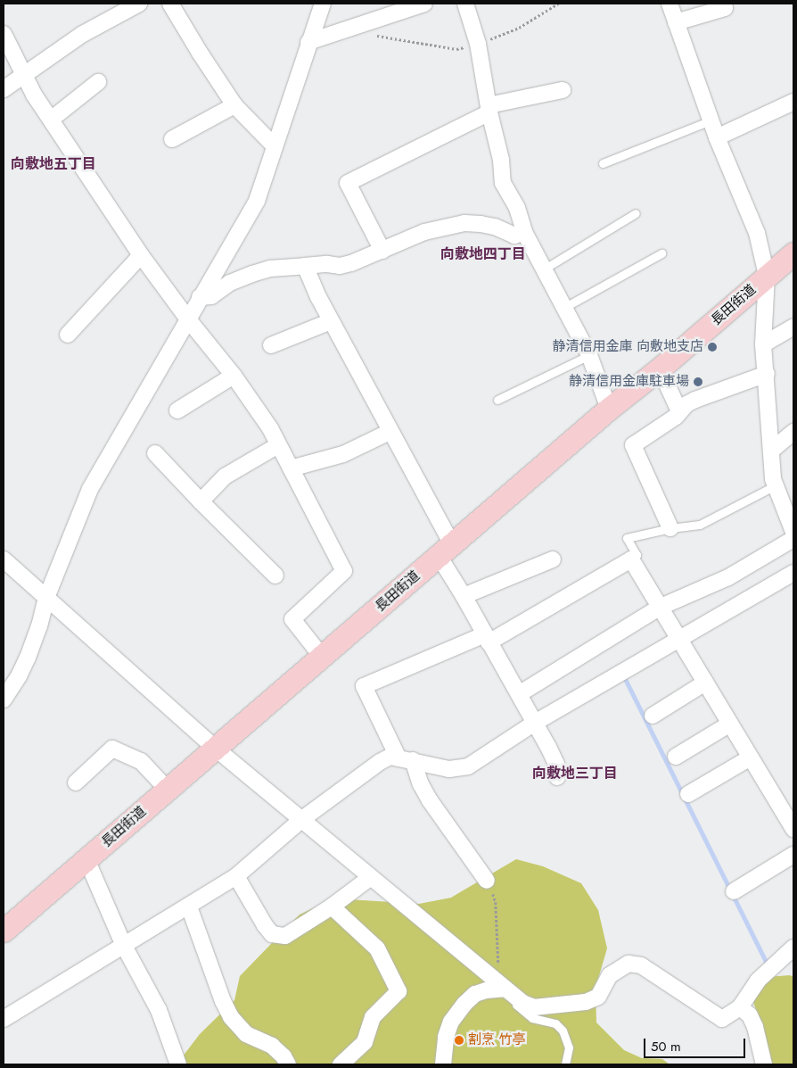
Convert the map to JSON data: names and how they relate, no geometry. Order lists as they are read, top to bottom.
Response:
{
  "streets": {
    "main road": ["長田街道"]
  },
  "districts": ["向敷地五丁目", "向敷地四丁目", "向敷地三丁目"],
  "places": ["静清信用金庫 向敷地支店", "静清信用金庫駐車場", "割烹 竹亭"],
  "scale_bar": "50 m"
}
